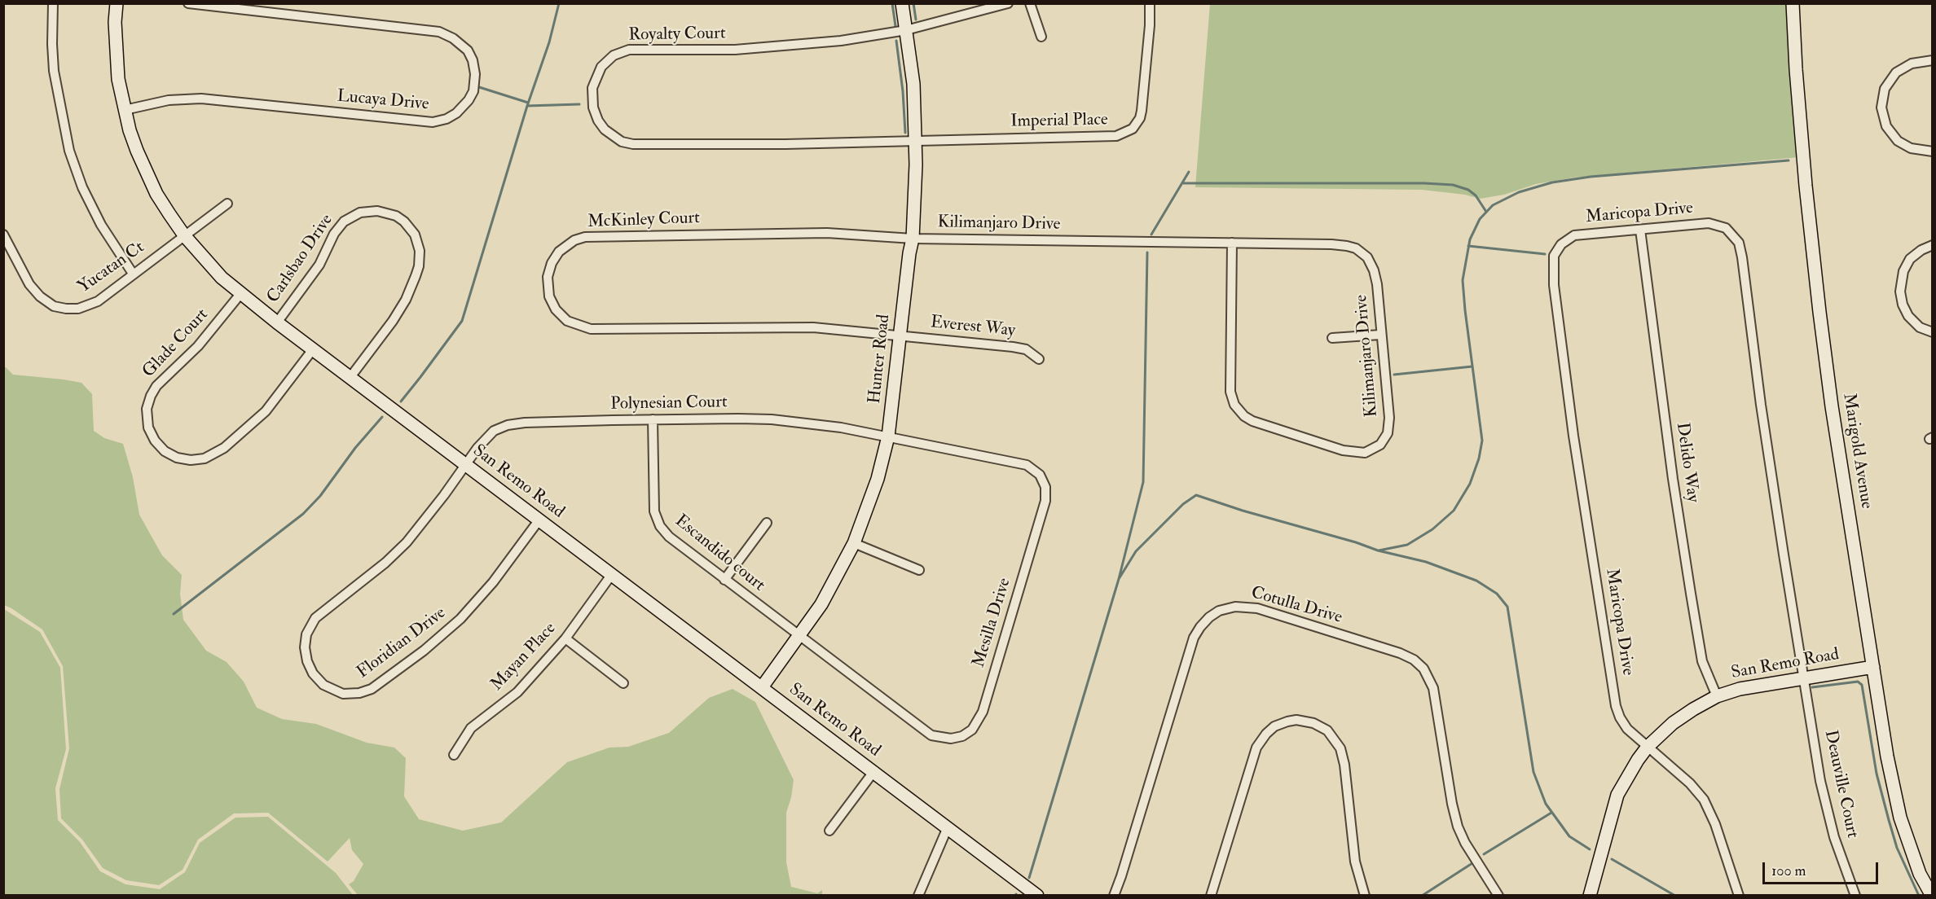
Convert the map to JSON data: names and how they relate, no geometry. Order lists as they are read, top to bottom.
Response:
{
  "streets": {
    "street": [
      "Royalty Court",
      "Lucaya Drive",
      "Imperial Place",
      "Maricopa Drive",
      "McKinley Court",
      "Kilimanjaro Drive",
      "Carlsbao Drive",
      "Yucatan Ct",
      "Everest Way",
      "Glade Court",
      "Hunter Road",
      "Polynesian Court",
      "Marigold Avenue",
      "Delido Way",
      "San Remo Road",
      "Escandido court",
      "Cotulla Drive",
      "Mesilla Drive",
      "Floridian Drive",
      "Mayan Place",
      "Deauville Court"
    ]
  },
  "crossings": [
    ["Royalty Court", "Imperial Place"],
    ["Royalty Court", "Hunter Road"],
    ["Lucaya Drive", "San Remo Road"],
    ["Imperial Place", "Hunter Road"],
    ["Maricopa Drive", "Delido Way"],
    ["Maricopa Drive", "San Remo Road"],
    ["Maricopa Drive", "Deauville Court"],
    ["McKinley Court", "Kilimanjaro Drive"],
    ["McKinley Court", "Everest Way"],
    ["McKinley Court", "Hunter Road"],
    ["Kilimanjaro Drive", "Hunter Road"],
    ["Carlsbao Drive", "San Remo Road"],
    ["Yucatan Ct", "San Remo Road"],
    ["Everest Way", "Hunter Road"],
    ["Glade Court", "San Remo Road"],
    ["Hunter Road", "Polynesian Court"],
    ["Hunter Road", "San Remo Road"],
    ["Hunter Road", "Escandido court"],
    ["Hunter Road", "Mesilla Drive"],
    ["Polynesian Court", "San Remo Road"],
    ["Polynesian Court", "Escandido court"],
    ["Polynesian Court", "Mesilla Drive"],
    ["Polynesian Court", "Floridian Drive"],
    ["Marigold Avenue", "San Remo Road"],
    ["Delido Way", "San Remo Road"],
    ["San Remo Road", "Floridian Drive"],
    ["San Remo Road", "Mayan Place"],
    ["San Remo Road", "Deauville Court"],
    ["Escandido court", "Mesilla Drive"]
  ],
  "scale_bar": "100 m"
}
